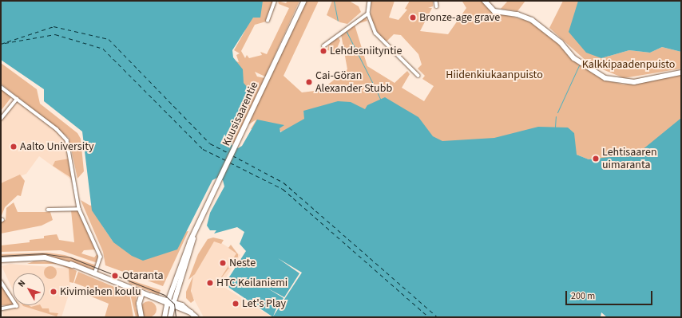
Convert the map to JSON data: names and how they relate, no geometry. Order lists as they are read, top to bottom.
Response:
{
  "streets": {
    "main road": ["Kuusisaarentie"]
  },
  "parks": ["Kalkkipaadenpuisto", "Hiidenkiukaanpuisto"],
  "places": [
    "Bronze-age grave",
    "Lehdesniityntie",
    "Cai-Göran Alexander Stubb",
    "Aalto University",
    "Lehtisaaren uimaranta",
    "Neste",
    "Otaranta",
    "HTC Keilaniemi",
    "Kivimiehen koulu",
    "Let's Play"
  ],
  "scale_bar": "200 m",
  "north": "top left"
}
